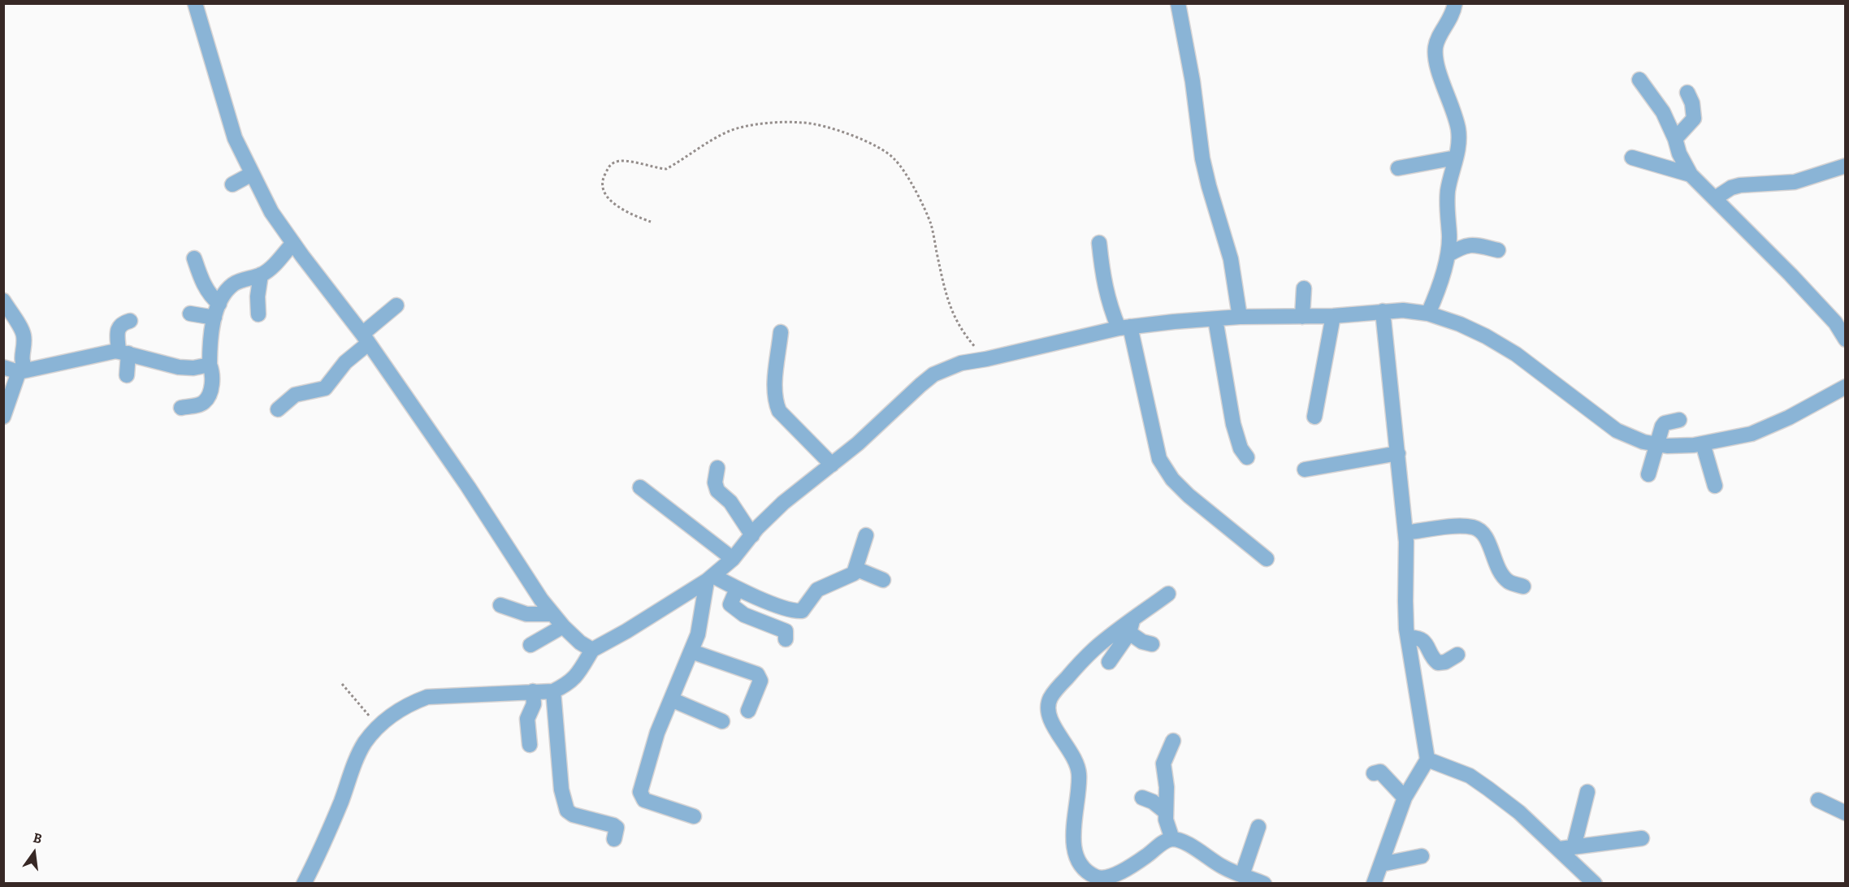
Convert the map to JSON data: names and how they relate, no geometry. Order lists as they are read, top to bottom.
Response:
{
  "north": "top"
}
